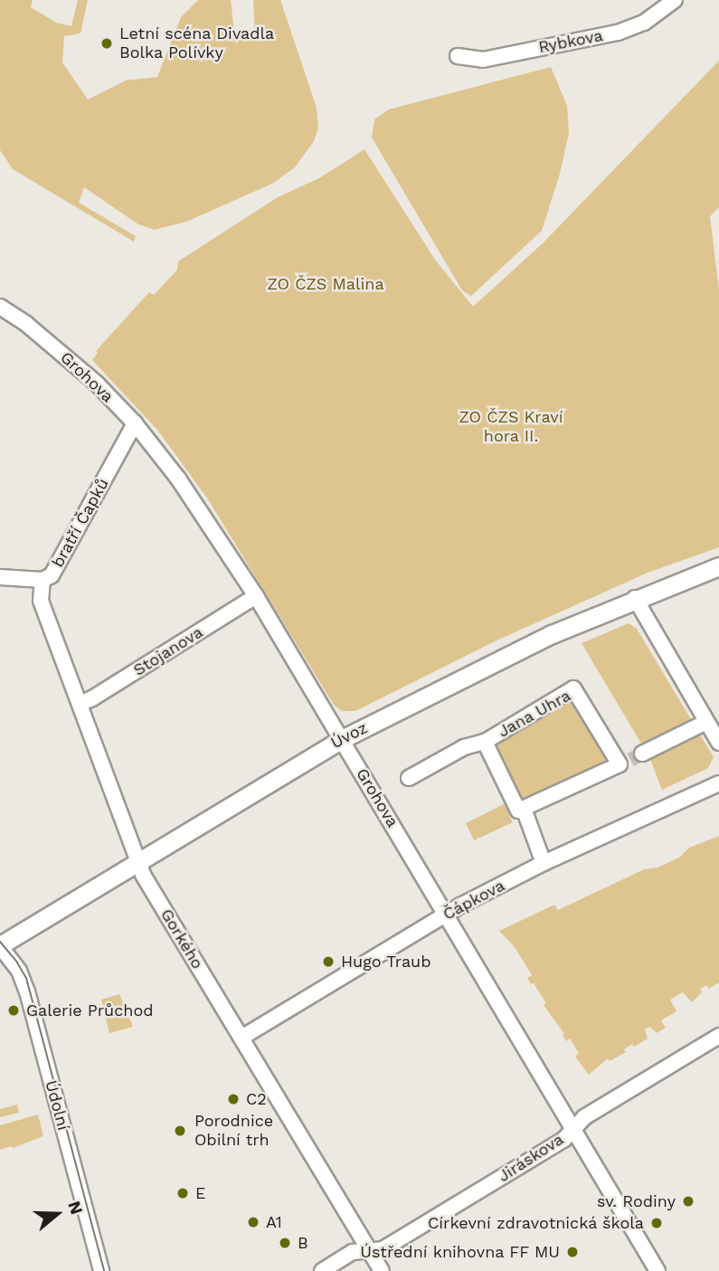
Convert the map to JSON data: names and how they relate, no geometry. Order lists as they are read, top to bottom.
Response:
{
  "streets": {
    "main road": ["Úvoz"],
    "street": [
      "Rybkova",
      "Grohova",
      "bratří Čapků",
      "Stojanova",
      "Jana Uhra",
      "Čápkova",
      "Gorkého",
      "Údolní",
      "Jiráskova"
    ]
  },
  "crossings": [
    ["Grohova", "bratří Čapků"],
    ["Grohova", "Stojanova"],
    ["Grohova", "Úvoz"],
    ["Grohova", "Čápkova"],
    ["Grohova", "Jiráskova"],
    ["bratří Čapků", "Gorkého"],
    ["Stojanova", "Gorkého"],
    ["Jana Uhra", "Čápkova"],
    ["Úvoz", "Gorkého"],
    ["Úvoz", "Údolní"],
    ["Čápkova", "Gorkého"],
    ["Gorkého", "Jiráskova"]
  ],
  "parks": ["ZO ČZS Malina", "ZO ČZS Kraví hora II."],
  "places": [
    "Letní scéna Divadla Bolka Polívky",
    "Hugo Traub",
    "Galerie Průchod",
    "C2",
    "Porodnice Obilní trh",
    "E",
    "sv. Rodiny",
    "A1",
    "Církevní zdravotnická škola",
    "B",
    "Ústřední knihovna FF MU"
  ],
  "north": "right"
}
